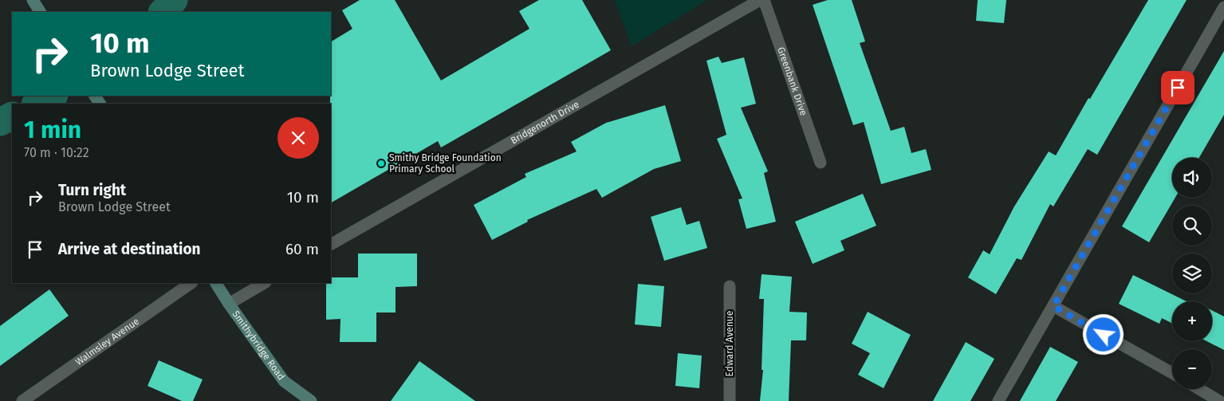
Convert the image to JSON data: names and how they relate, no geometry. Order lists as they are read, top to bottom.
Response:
{
  "streets": {
    "street": [
      "Greenbank Drive",
      "Bridgenorth Drive",
      "Walmsley Avenue",
      "Edward Avenue",
      "Smithybridge Road"
    ]
  },
  "places": ["Smithy Bridge Foundation Primary School"],
  "page": {
    "turn": ["10 m", "Brown Lodge Street"],
    "heading": ["1 min", "70 m · 10:22"],
    "map_buttons": ["+", "−"],
    "list": [
      {
        "name": "Turn right",
        "note": "Brown Lodge Street",
        "value": "10 m"
      },
      {
        "name": "Arrive at destination",
        "value": "60 m"
      }
    ]
  }
}
